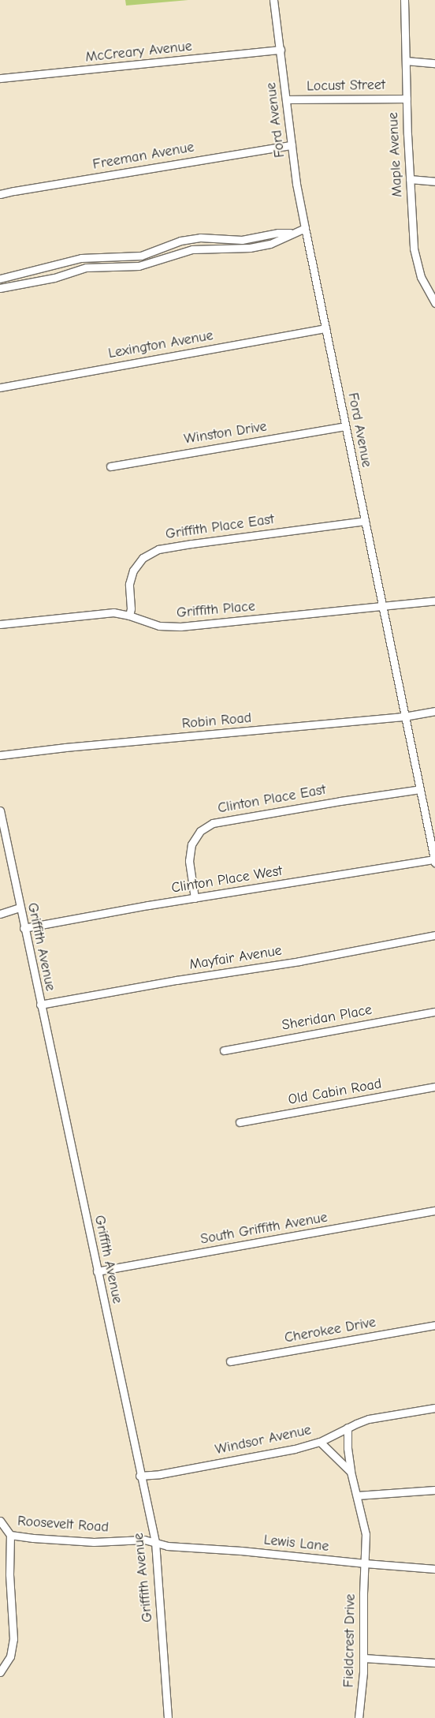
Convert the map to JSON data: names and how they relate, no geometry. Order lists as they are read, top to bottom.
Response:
{
  "streets": {
    "street": [
      "McCreary Avenue",
      "Locust Street",
      "Ford Avenue",
      "Maple Avenue",
      "Freeman Avenue",
      "Lexington Avenue",
      "Winston Drive",
      "Griffith Place East",
      "Griffith Place",
      "Robin Road",
      "Clinton Place East",
      "Clinton Place West",
      "Griffith Avenue",
      "Mayfair Avenue",
      "Sheridan Place",
      "Old Cabin Road",
      "South Griffith Avenue",
      "Cherokee Drive",
      "Windsor Avenue",
      "Roosevelt Road",
      "Lewis Lane",
      "Fieldcrest Drive"
    ]
  },
  "crossings": [
    ["McCreary Avenue", "Ford Avenue"],
    ["Locust Street", "Ford Avenue"],
    ["Locust Street", "Maple Avenue"],
    ["Ford Avenue", "Freeman Avenue"],
    ["Ford Avenue", "Lexington Avenue"],
    ["Ford Avenue", "Winston Drive"],
    ["Ford Avenue", "Griffith Place East"],
    ["Ford Avenue", "Griffith Place"],
    ["Ford Avenue", "Robin Road"],
    ["Ford Avenue", "Clinton Place East"],
    ["Ford Avenue", "Clinton Place West"],
    ["Griffith Place East", "Griffith Place"],
    ["Clinton Place East", "Clinton Place West"],
    ["Clinton Place West", "Griffith Avenue"],
    ["Griffith Avenue", "Mayfair Avenue"],
    ["Griffith Avenue", "South Griffith Avenue"],
    ["Griffith Avenue", "Windsor Avenue"],
    ["Griffith Avenue", "Roosevelt Road"],
    ["Griffith Avenue", "Lewis Lane"],
    ["Windsor Avenue", "Fieldcrest Drive"],
    ["Roosevelt Road", "Lewis Lane"],
    ["Lewis Lane", "Fieldcrest Drive"]
  ]
}
